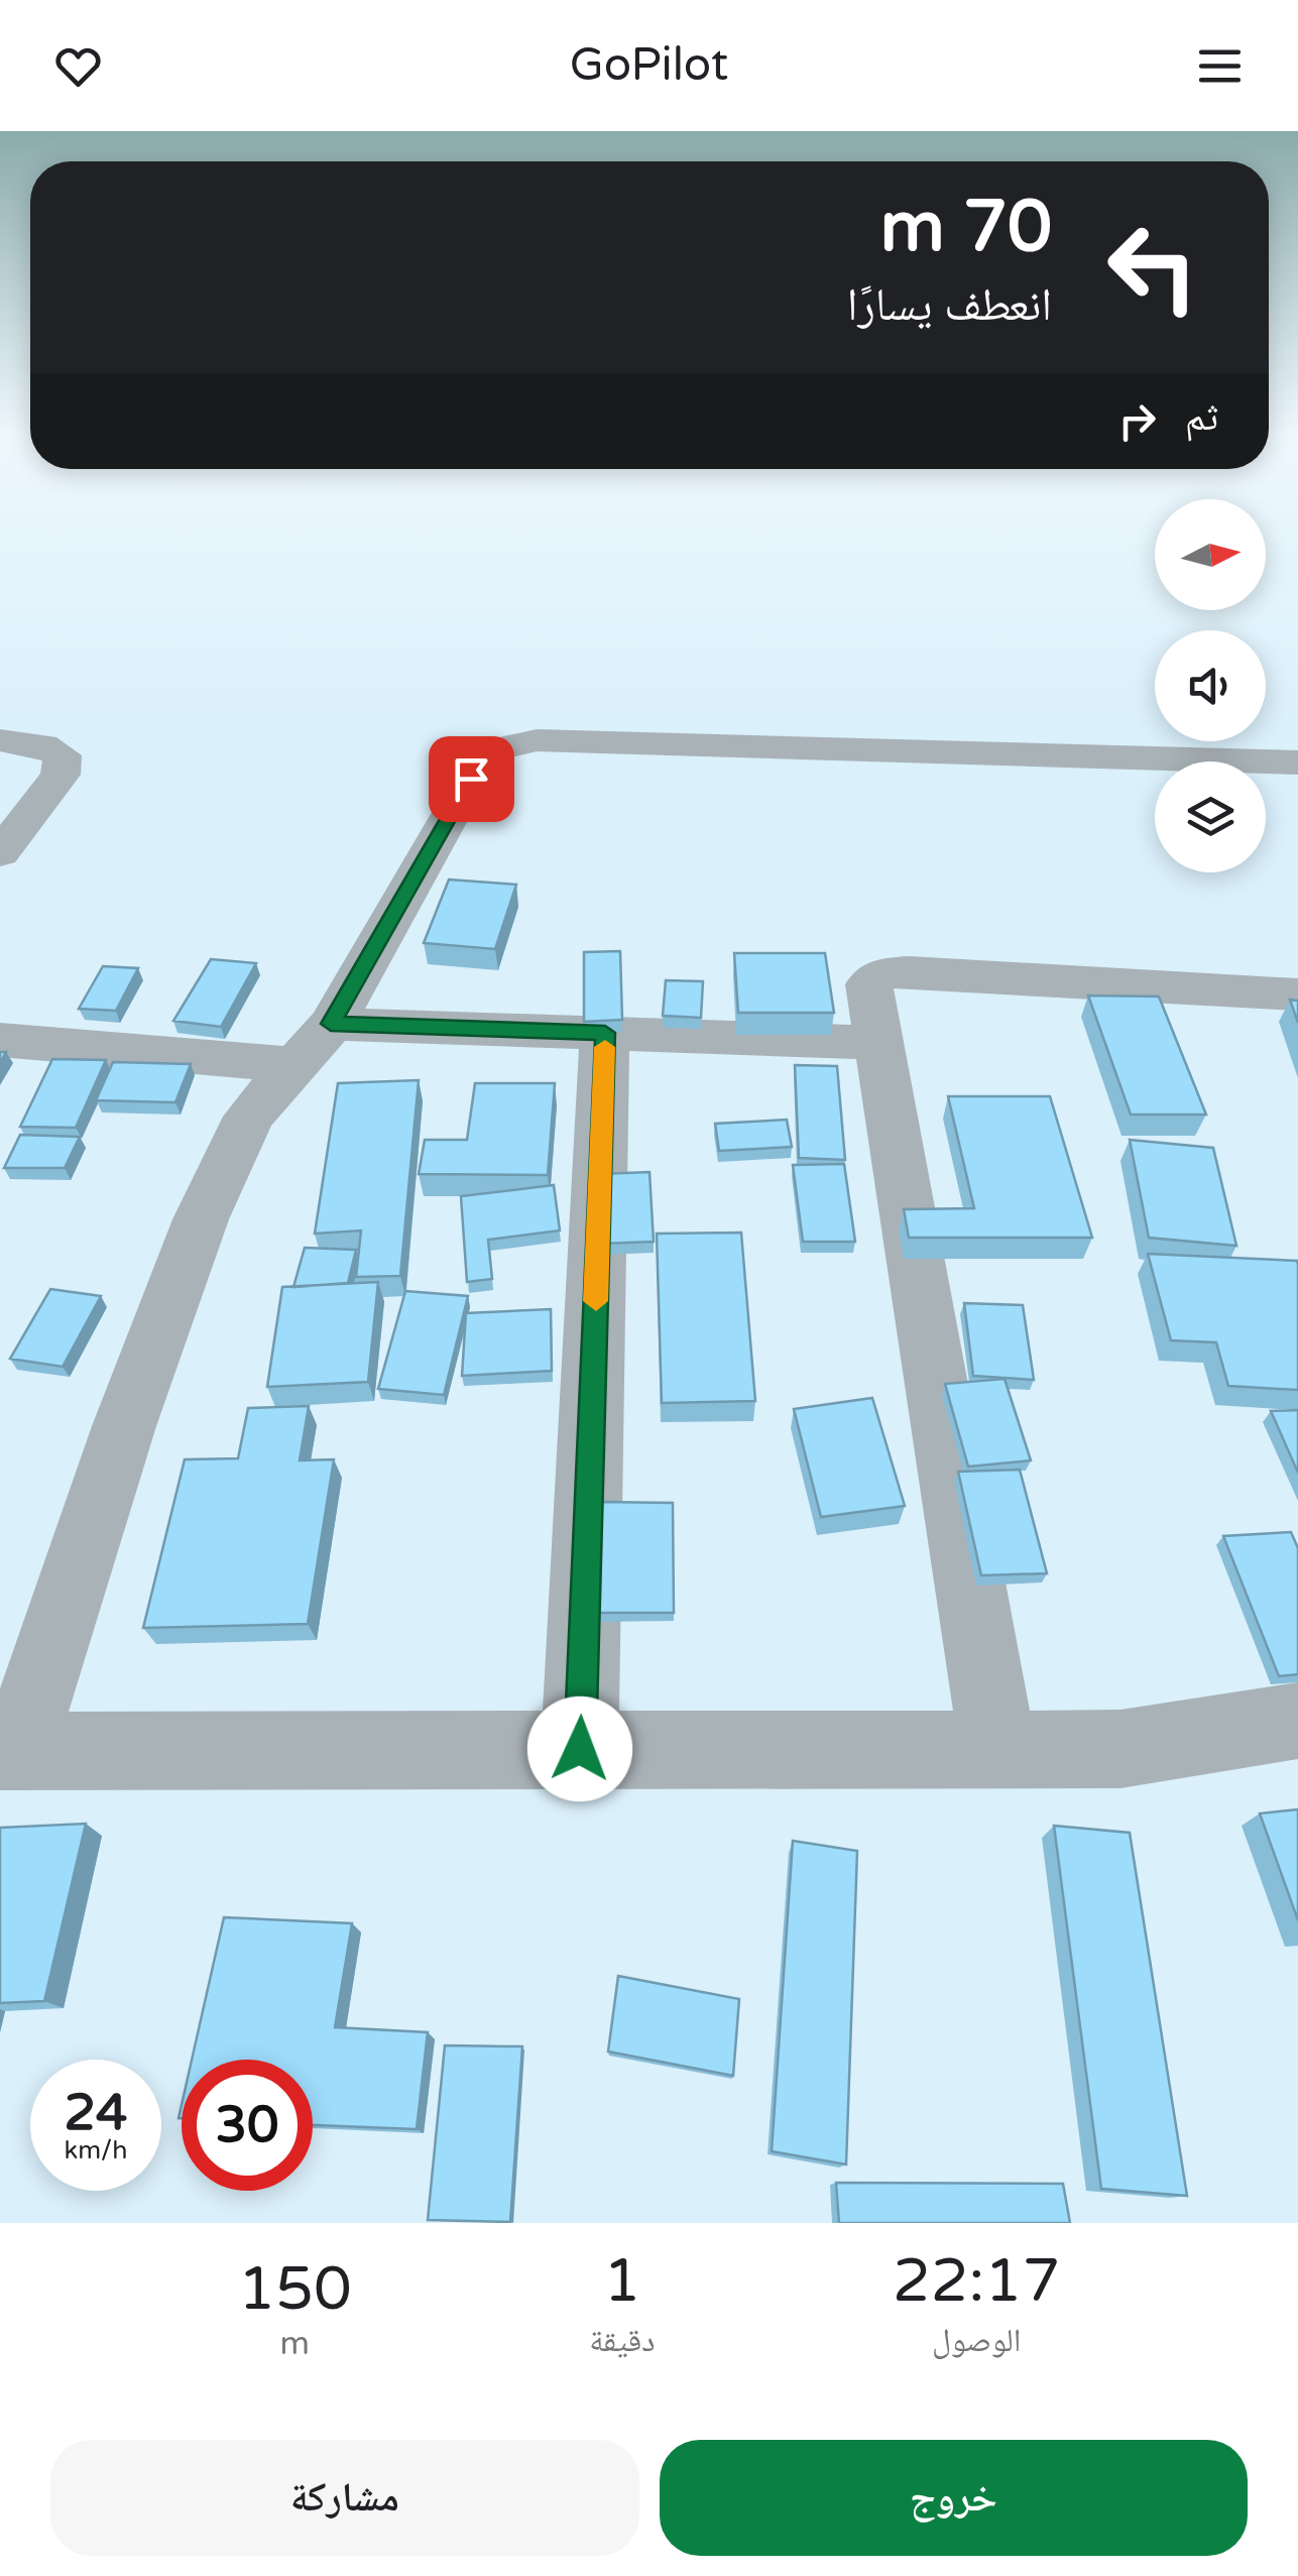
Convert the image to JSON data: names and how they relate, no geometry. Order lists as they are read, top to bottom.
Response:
{
  "north": "right",
  "page": {
    "header": "GoPilot",
    "turn": ["70 m", "انعطف يسارًا"],
    "then": "ثم",
    "speed": "24 km/h",
    "limit": "30",
    "eta": [
      "22:17",
      "الوصول",
      "1",
      "دقيقة",
      "150",
      "m"
    ],
    "buttons": ["خروج", "مشاركة"]
  }
}
